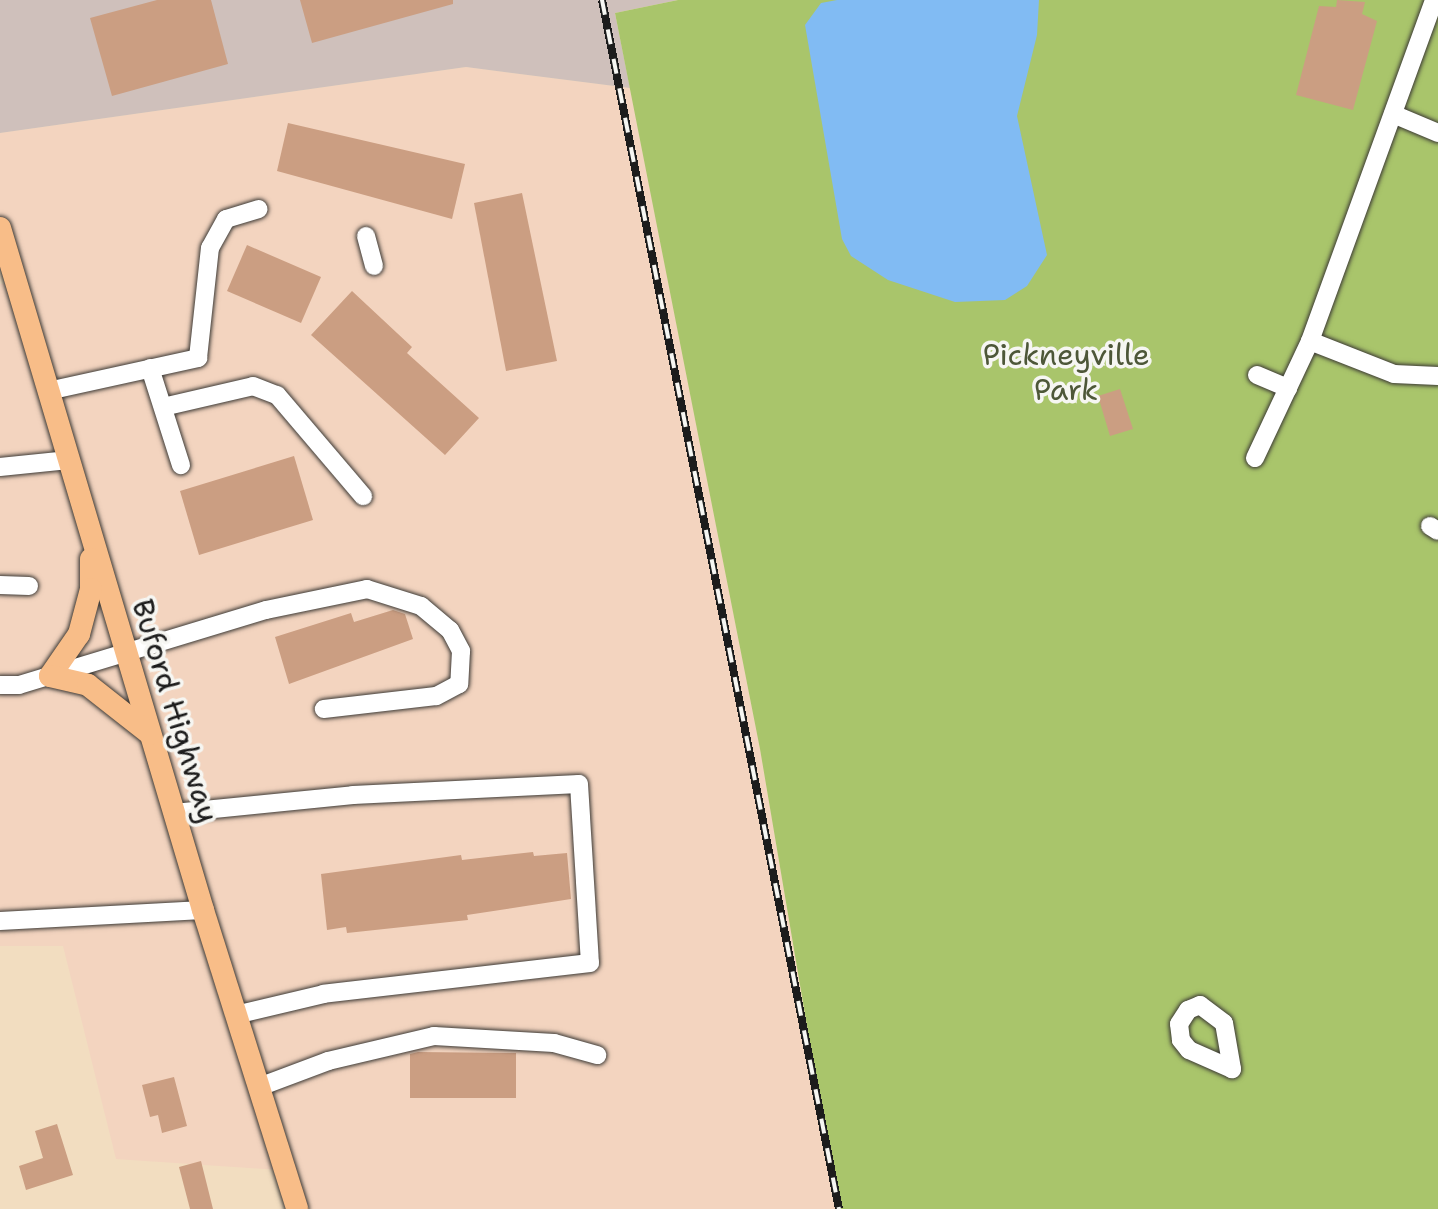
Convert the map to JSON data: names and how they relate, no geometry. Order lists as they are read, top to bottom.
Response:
{
  "streets": {
    "main road": ["Buford Highway"]
  },
  "parks": ["Pickneyville Park"]
}
